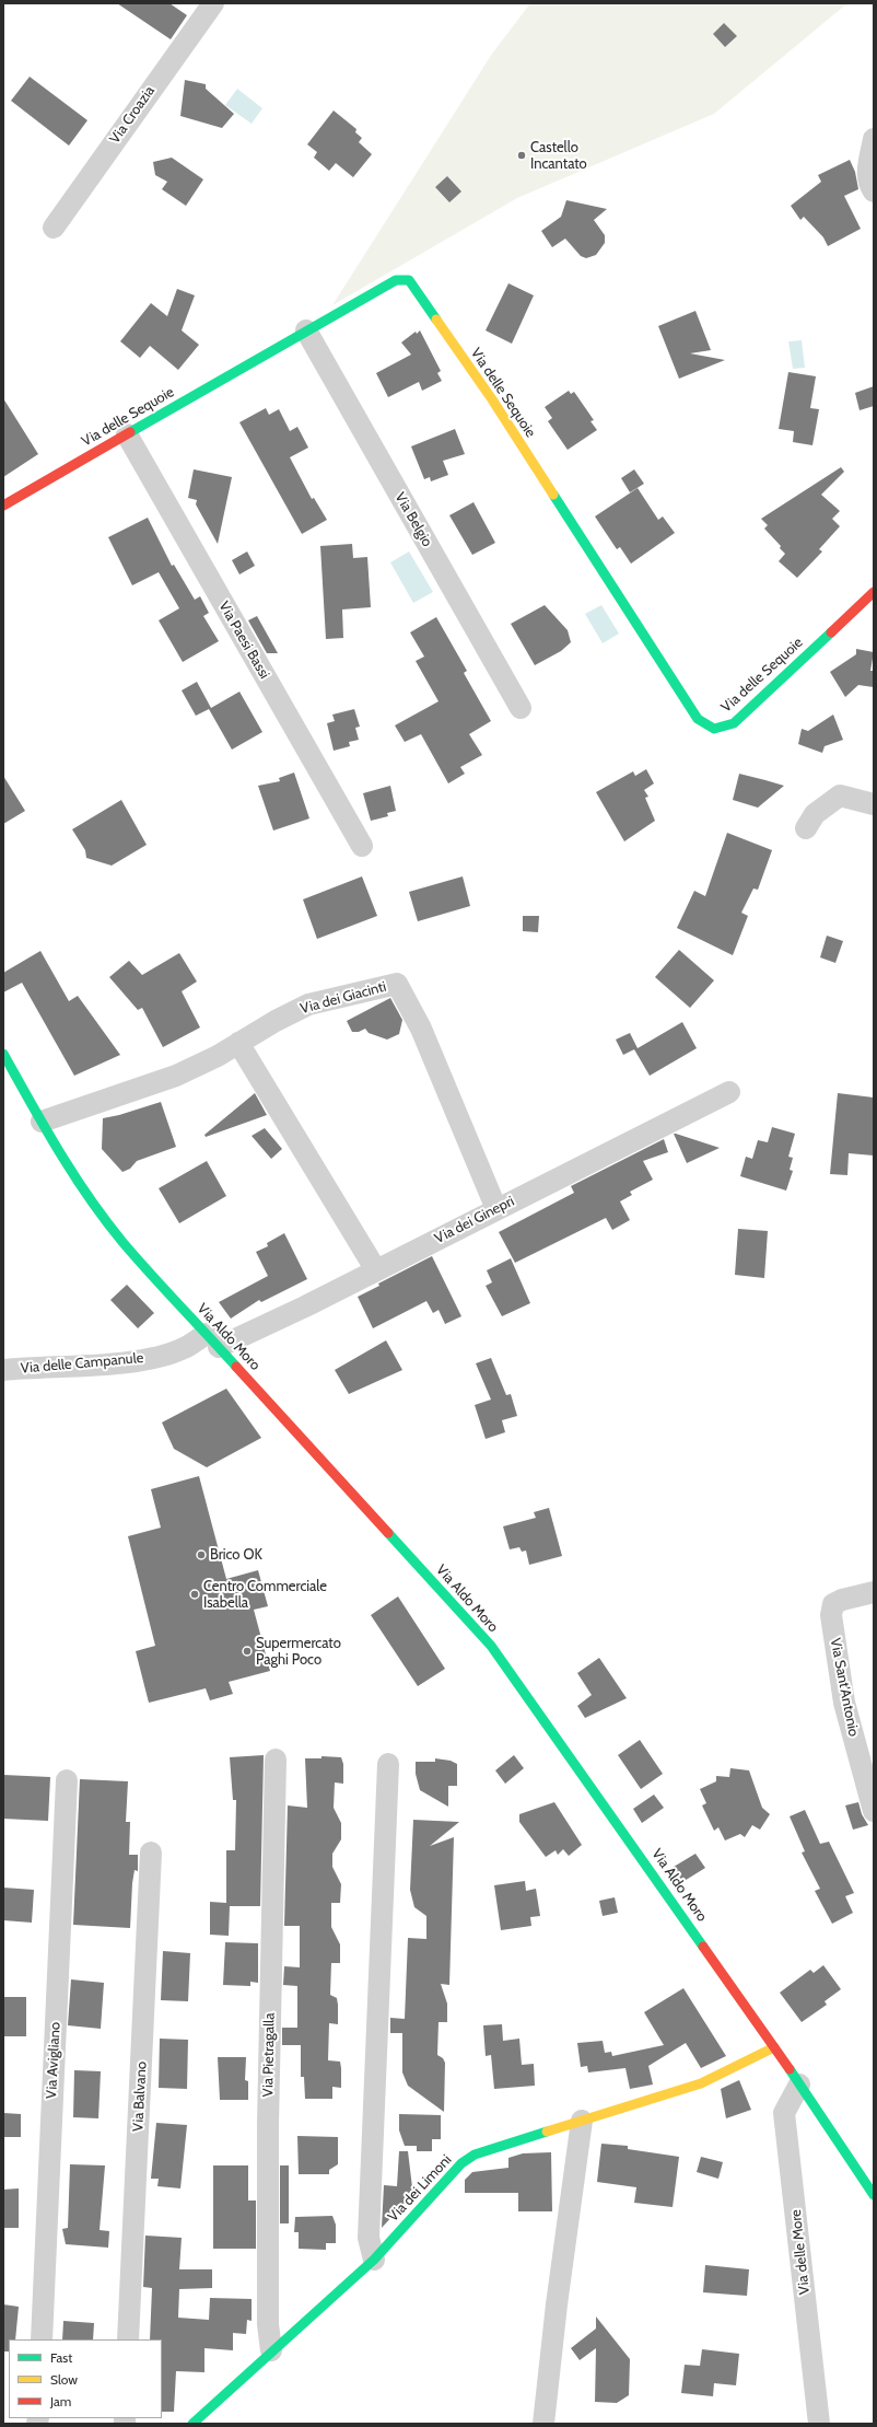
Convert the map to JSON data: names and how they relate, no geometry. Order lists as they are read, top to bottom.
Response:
{
  "streets": {
    "street": [
      "Via Croazia",
      "Via delle Sequoie",
      "Via Belgio",
      "Via Paesi Bassi",
      "Via dei Giacinti",
      "Via dei Ginepri",
      "Via Aldo Moro",
      "Via delle Campanule",
      "Via Sant'Antonio",
      "Via Pietragalla",
      "Via Avigliano",
      "Via Balvano",
      "Via dei Limoni",
      "Via delle More"
    ]
  },
  "crossings": [
    ["Via delle Sequoie", "Via Belgio"],
    ["Via delle Sequoie", "Via Paesi Bassi"],
    ["Via dei Giacinti", "Via dei Ginepri"],
    ["Via dei Giacinti", "Via Aldo Moro"],
    ["Via dei Ginepri", "Via Aldo Moro"],
    ["Via dei Ginepri", "Via delle Campanule"],
    ["Via Aldo Moro", "Via delle Campanule"],
    ["Via Aldo Moro", "Via dei Limoni"],
    ["Via Aldo Moro", "Via delle More"],
    ["Via Pietragalla", "Via dei Limoni"]
  ],
  "places": [
    "Castello Incantato",
    "Brico OK",
    "Centro Commerciale Isabella",
    "Supermercato Paghi Poco"
  ],
  "legend": ["Fast", "Slow", "Jam"]
}
